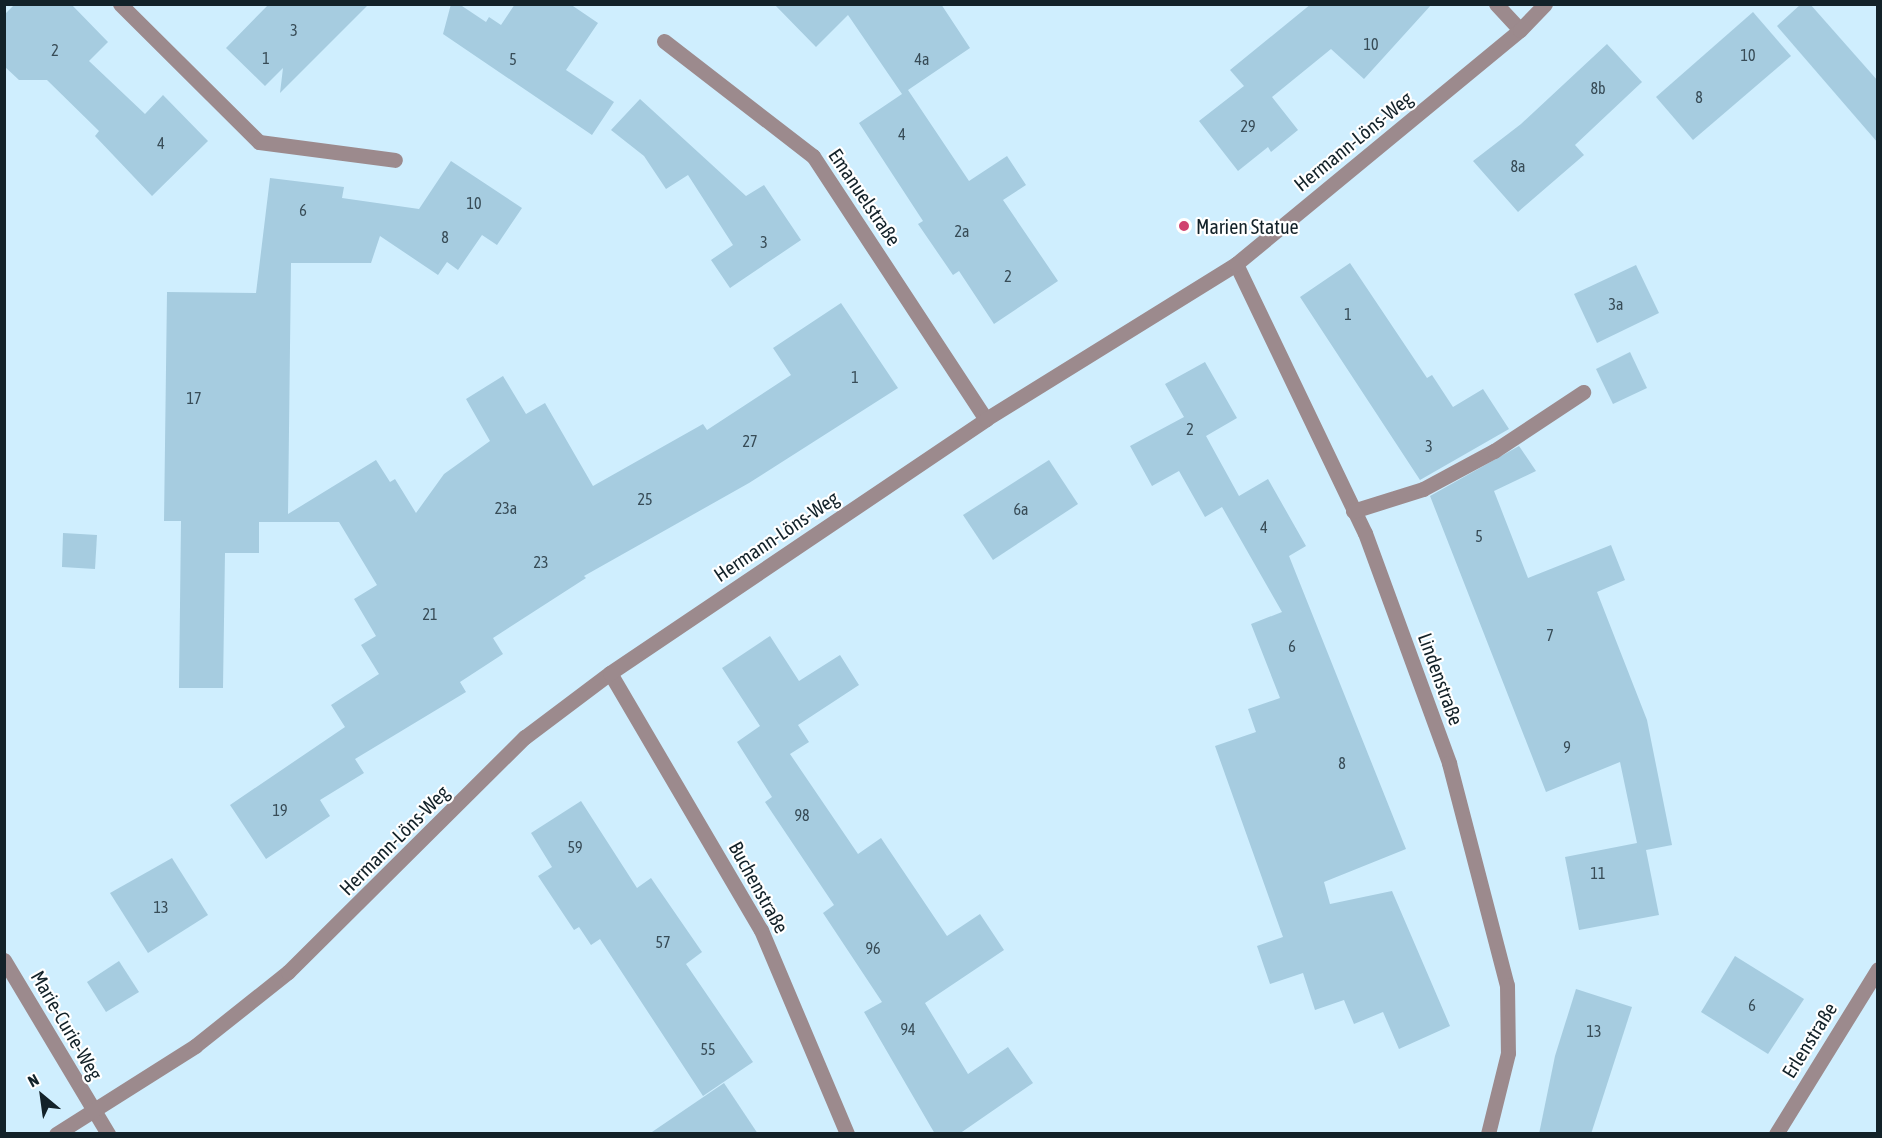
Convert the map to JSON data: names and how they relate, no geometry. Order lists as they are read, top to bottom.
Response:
{
  "streets": {
    "street": [
      "Hermann-Löns-Weg",
      "Emanuelstraße",
      "Lindenstraße",
      "Buchenstraße",
      "Marie-Curie-Weg",
      "Erlenstraße"
    ]
  },
  "crossings": [
    ["Hermann-Löns-Weg", "Emanuelstraße"],
    ["Hermann-Löns-Weg", "Lindenstraße"],
    ["Hermann-Löns-Weg", "Buchenstraße"],
    ["Hermann-Löns-Weg", "Marie-Curie-Weg"]
  ],
  "places": ["Marien Statue"],
  "house_numbers": [
    "3",
    "10",
    "2",
    "10",
    "1",
    "5",
    "4a",
    "8b",
    "8",
    "29",
    "4",
    "4",
    "8a",
    "10",
    "6",
    "2a",
    "8",
    "3",
    "2",
    "3a",
    "1",
    "1",
    "17",
    "2",
    "27",
    "3",
    "25",
    "23a",
    "6a",
    "4",
    "5",
    "23",
    "21",
    "7",
    "6",
    "9",
    "8",
    "19",
    "98",
    "59",
    "11",
    "13",
    "57",
    "96",
    "6",
    "94",
    "13",
    "55"
  ],
  "north": "top left"
}
